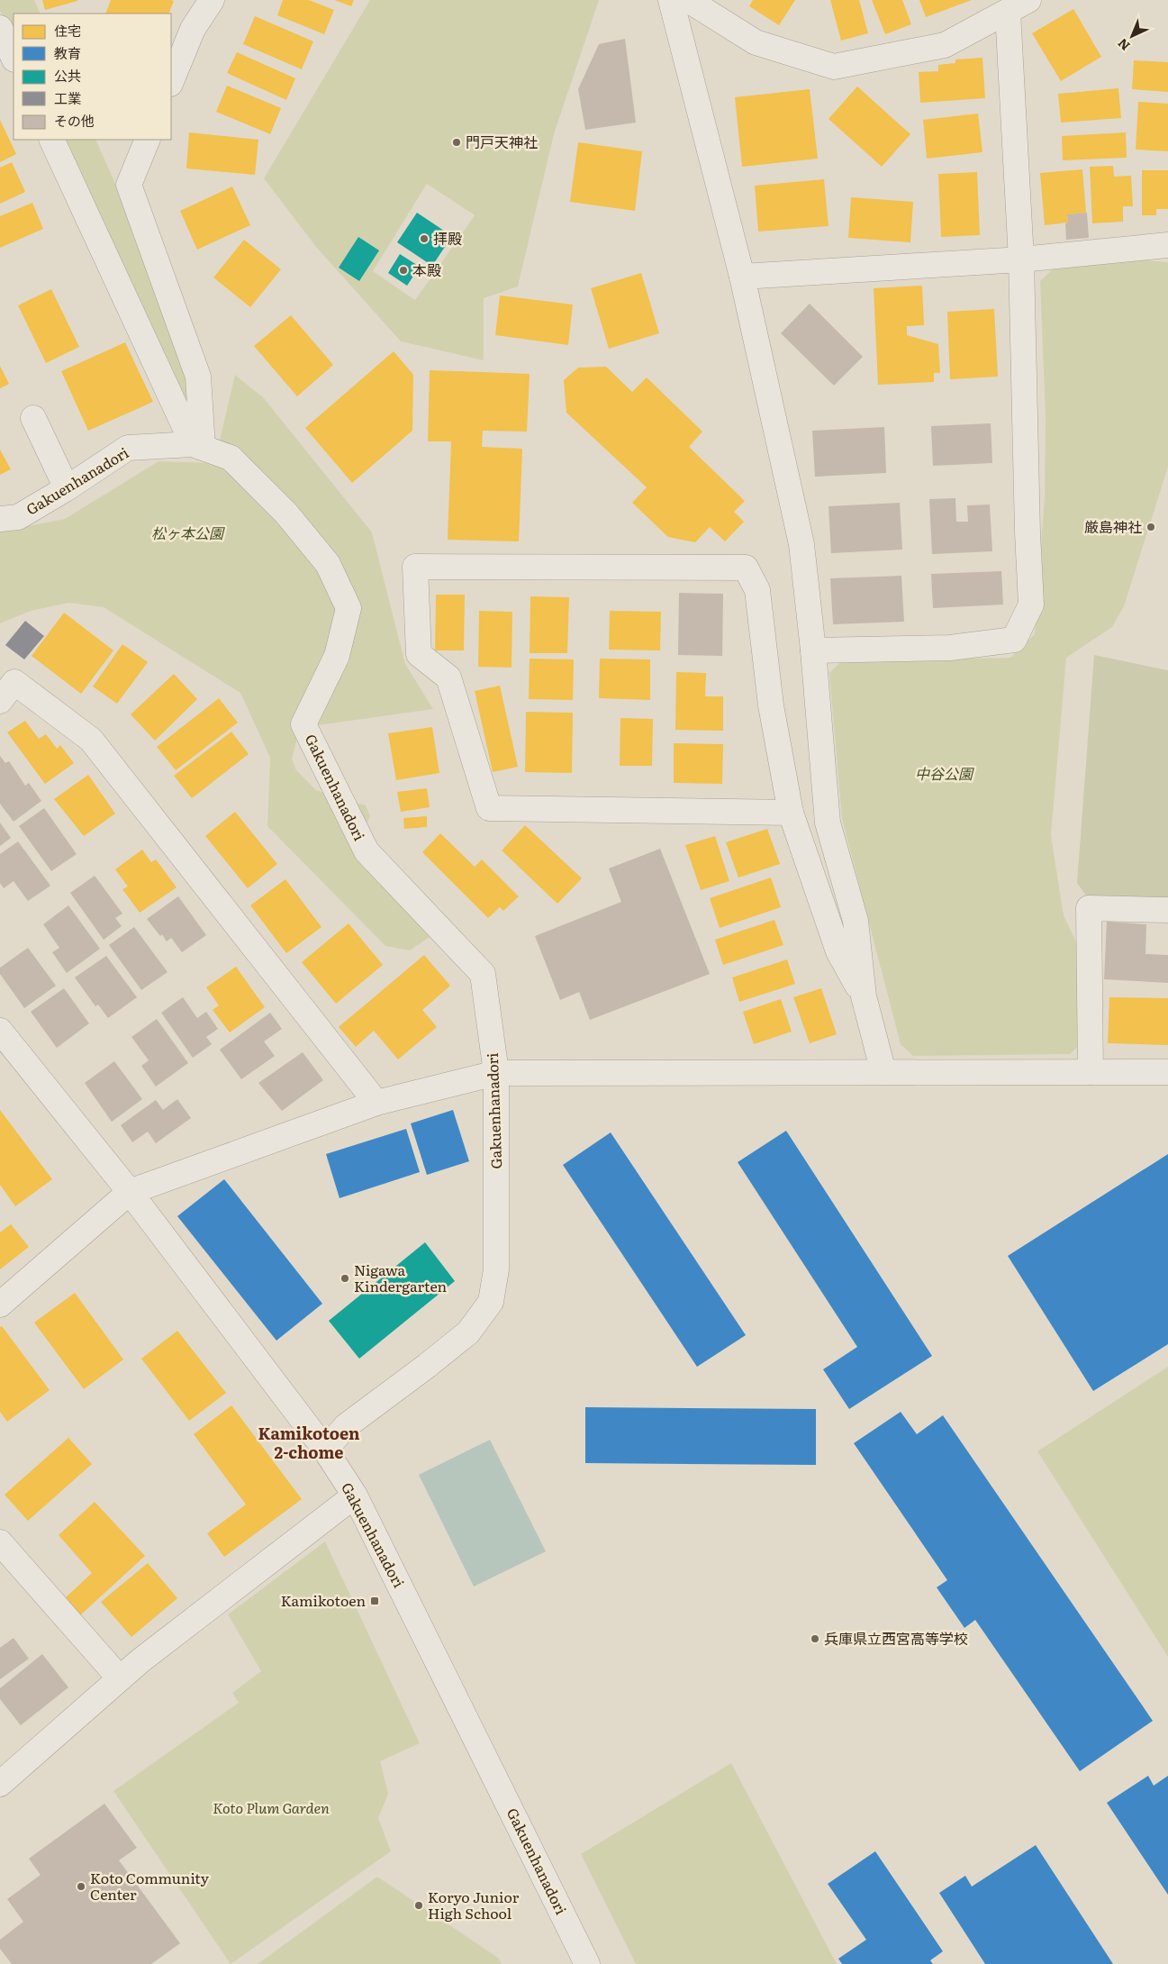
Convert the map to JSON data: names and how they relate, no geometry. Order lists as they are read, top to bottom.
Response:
{
  "streets": {
    "street": ["Gakuenhanadori"]
  },
  "districts": ["Kamikotoen 2-chome"],
  "parks": ["松ヶ本公園", "中谷公園", "Koto Plum Garden"],
  "places": {
    "other": [
      "門戸天神社",
      "拝殿",
      "本殿",
      "厳島神社",
      "Nigawa Kindergarten",
      "兵庫県立西宮高等学校",
      "Koto Community Center",
      "Koryo Junior High School"
    ],
    "transit": ["Kamikotoen"]
  },
  "legend": [
    "住宅",
    "教育",
    "公共",
    "工業",
    "その他"
  ],
  "north": "bottom left"
}
